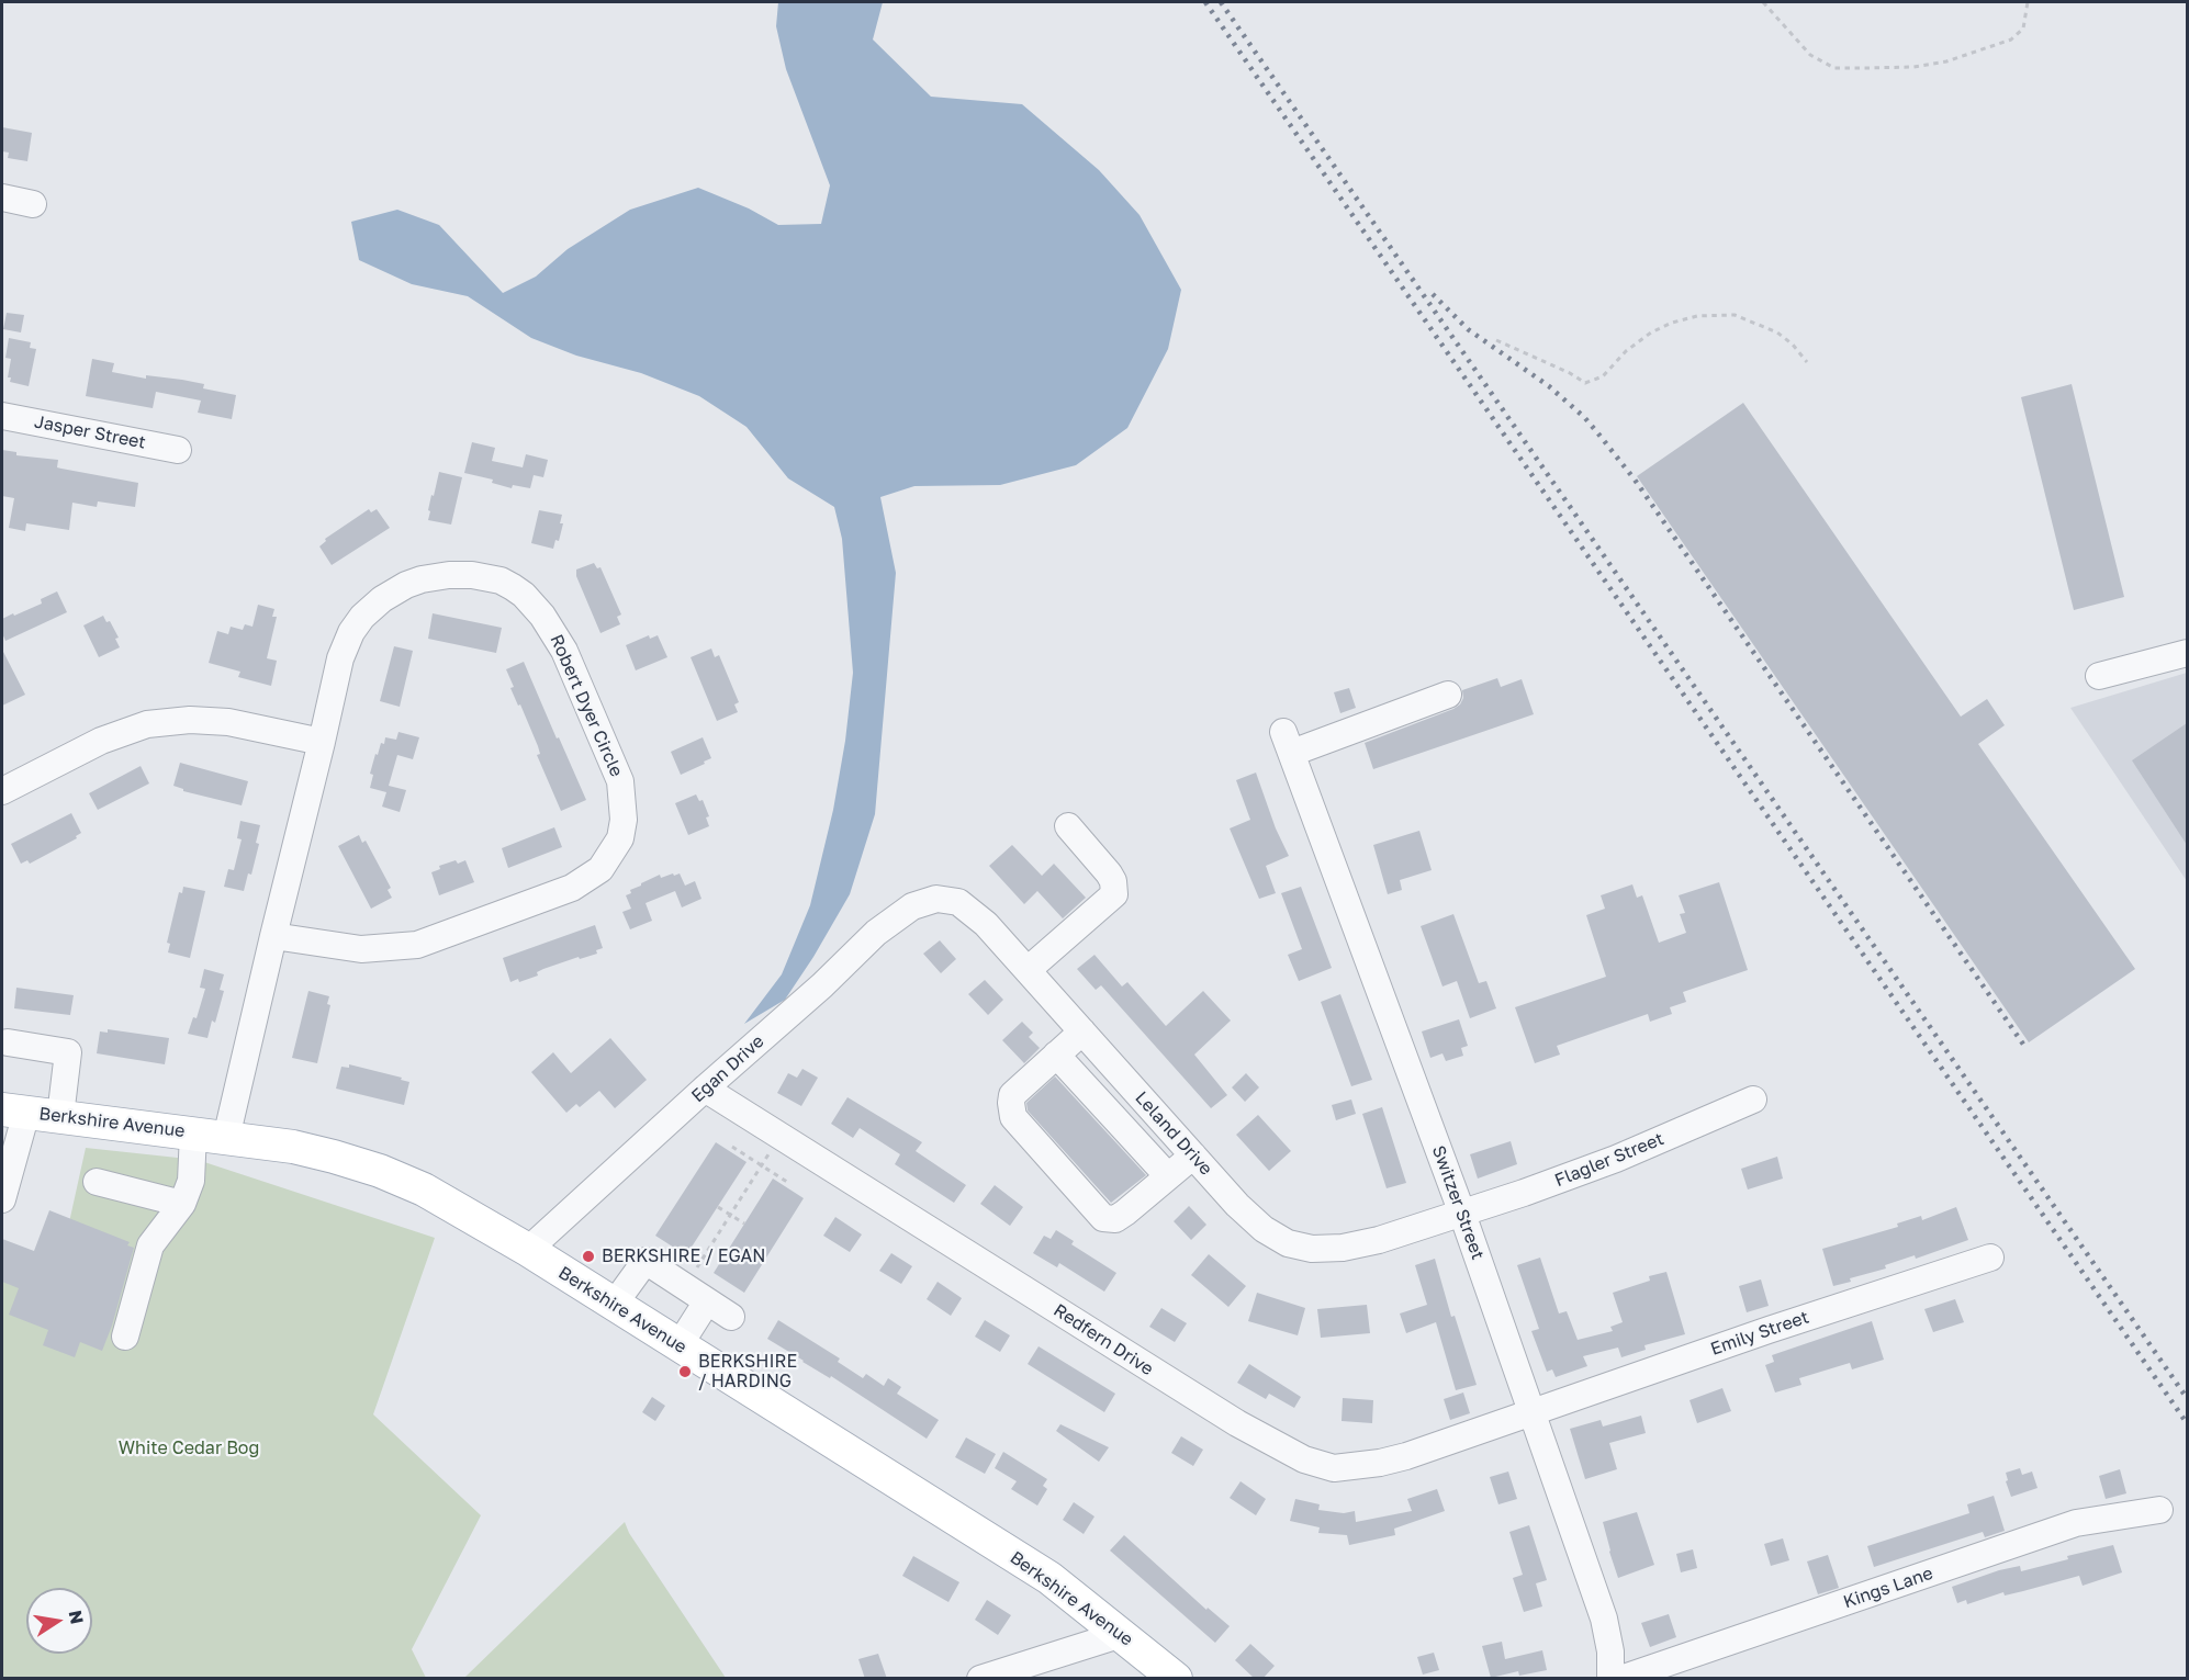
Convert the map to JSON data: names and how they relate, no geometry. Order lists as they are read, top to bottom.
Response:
{
  "streets": {
    "main road": ["Berkshire Avenue"],
    "street": [
      "Jasper Street",
      "Robert Dyer Circle",
      "Egan Drive",
      "Leland Drive",
      "Flagler Street",
      "Switzer Street",
      "Emily Street",
      "Redfern Drive",
      "Kings Lane"
    ]
  },
  "crossings": [
    ["Robert Dyer Circle", "Berkshire Avenue"],
    ["Egan Drive", "Berkshire Avenue"],
    ["Egan Drive", "Leland Drive"],
    ["Egan Drive", "Redfern Drive"],
    ["Leland Drive", "Flagler Street"],
    ["Leland Drive", "Switzer Street"],
    ["Flagler Street", "Switzer Street"],
    ["Switzer Street", "Emily Street"],
    ["Switzer Street", "Redfern Drive"],
    ["Emily Street", "Redfern Drive"]
  ],
  "parks": ["White Cedar Bog"],
  "places": ["BERKSHIRE / EGAN", "BERKSHIRE / HARDING"],
  "north": "right"
}
